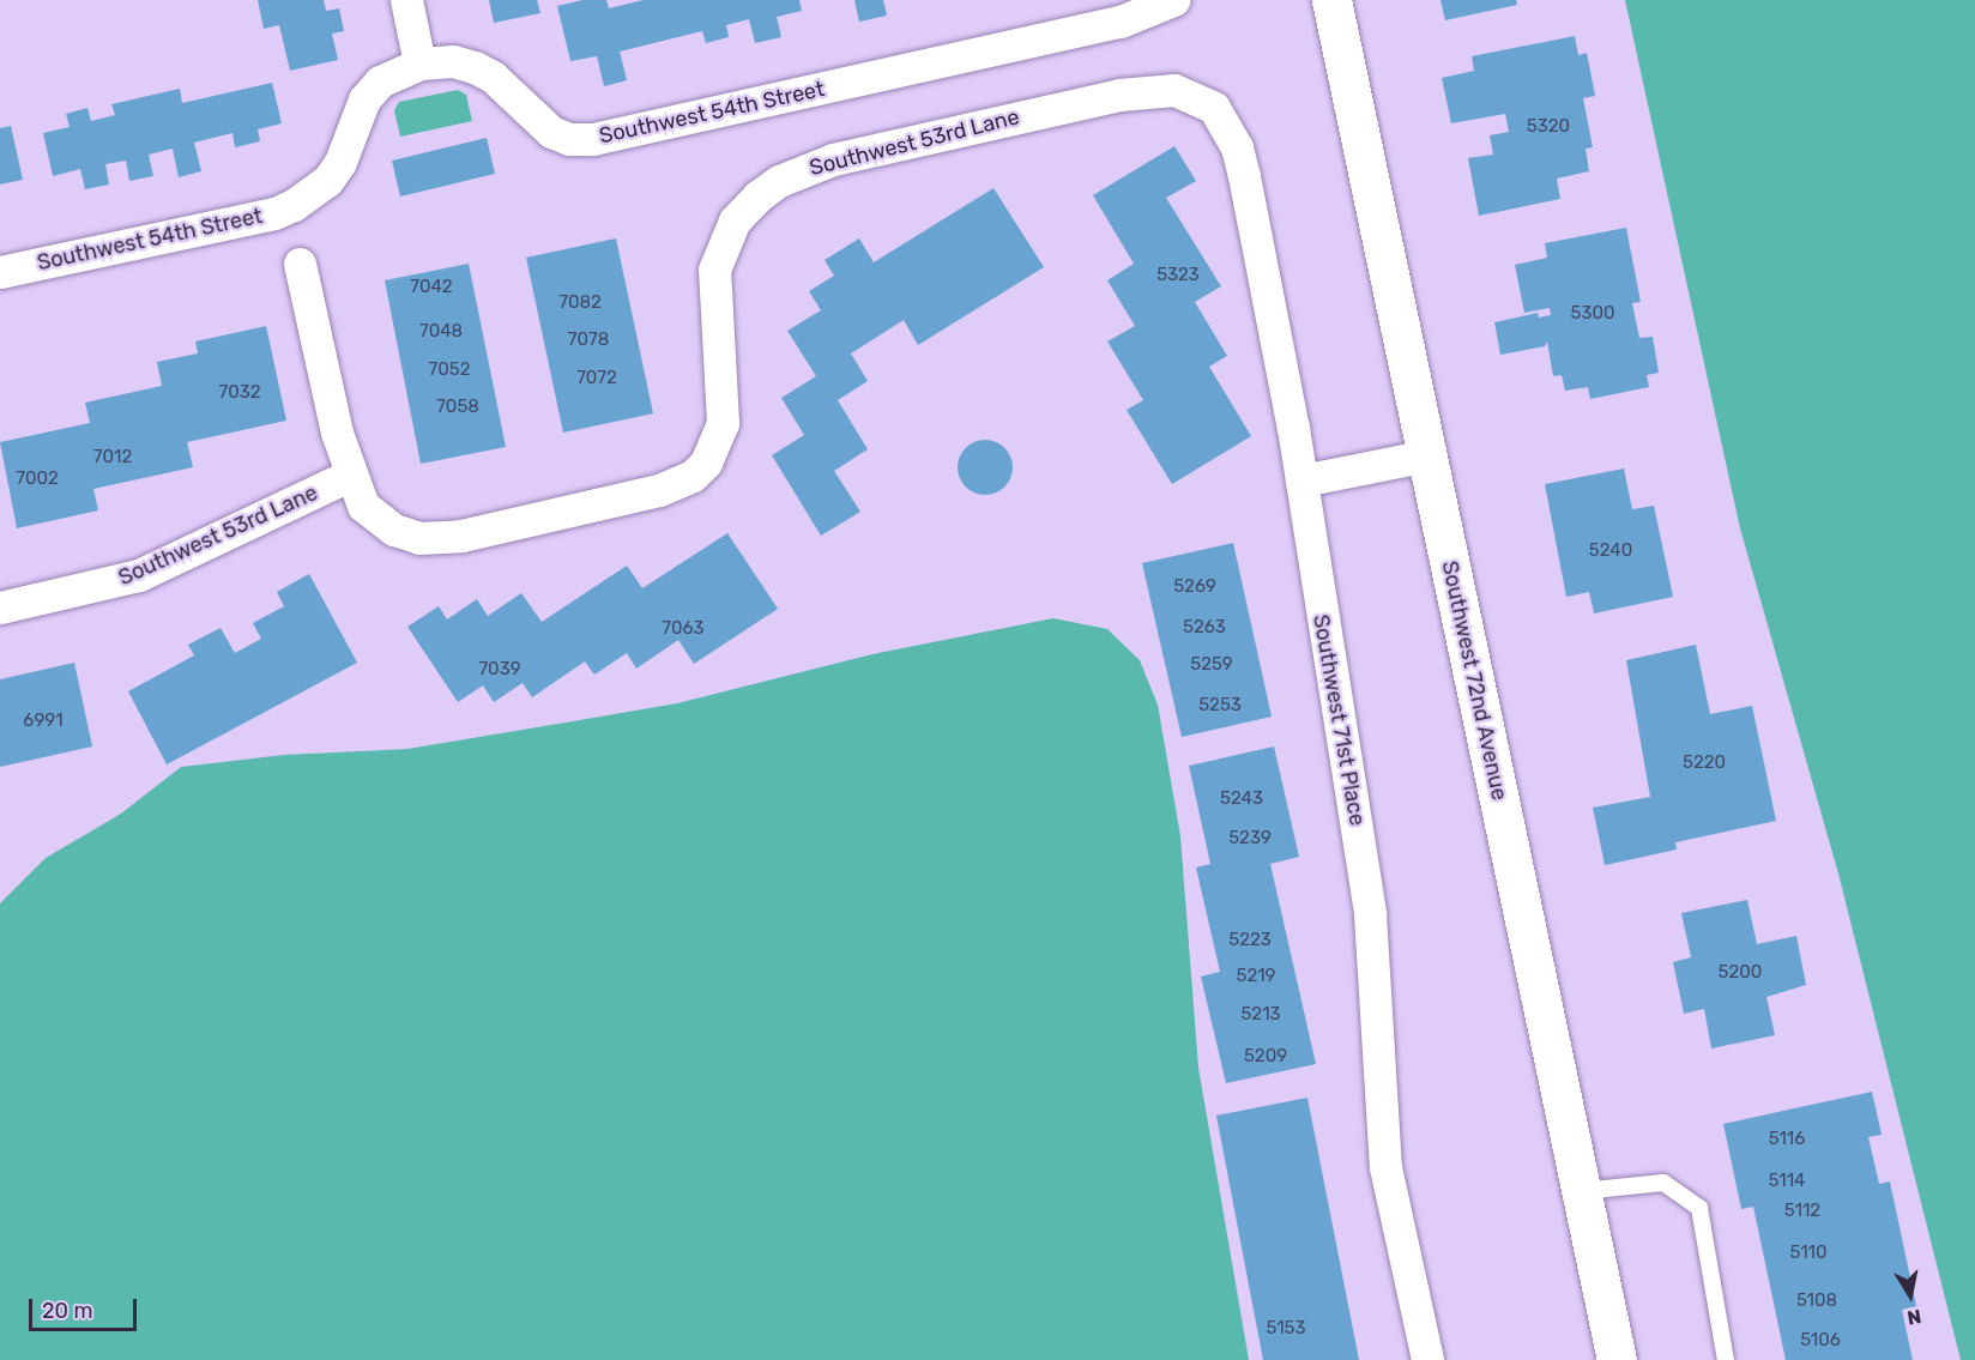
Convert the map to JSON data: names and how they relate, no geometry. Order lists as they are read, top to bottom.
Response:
{
  "streets": {
    "street": [
      "Southwest 54th Street",
      "Southwest 53rd Lane",
      "Southwest 72nd Avenue",
      "Southwest 71st Place"
    ]
  },
  "crossings": [
    ["Southwest 53rd Lane", "Southwest 71st Place"]
  ],
  "house_numbers": [
    "5320",
    "5323",
    "7042",
    "7082",
    "5300",
    "7048",
    "7078",
    "7052",
    "7072",
    "7032",
    "7058",
    "7012",
    "7002",
    "5240",
    "5269",
    "5263",
    "7063",
    "5259",
    "7039",
    "5253",
    "6991",
    "5220",
    "5243",
    "5239",
    "5223",
    "5200",
    "5219",
    "5213",
    "5209",
    "5116",
    "5114",
    "5112",
    "5110",
    "5108",
    "5153",
    "5106"
  ],
  "scale_bar": "20 m",
  "north": "bottom"
}
